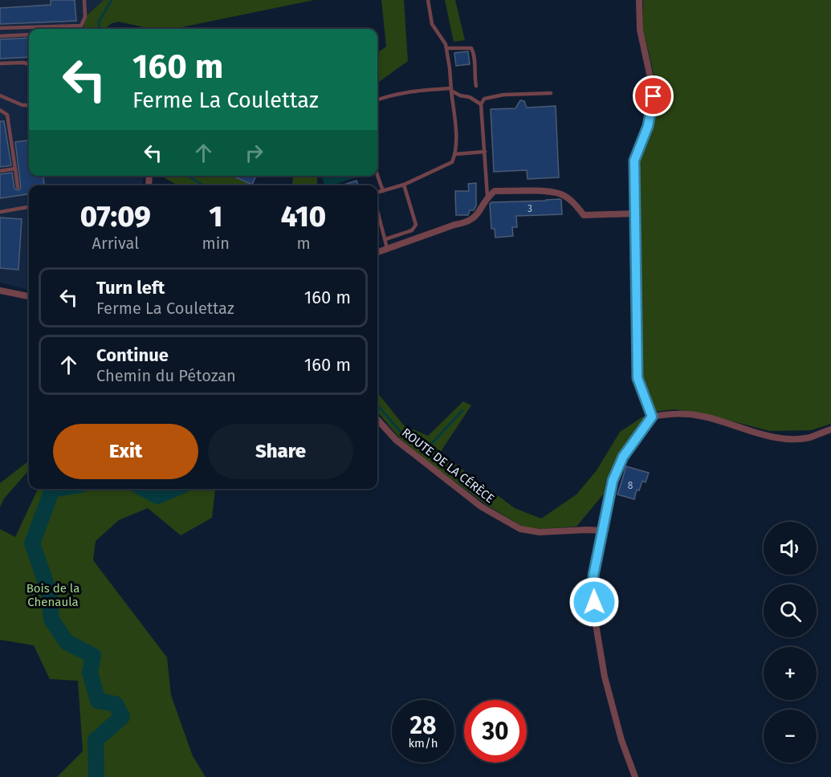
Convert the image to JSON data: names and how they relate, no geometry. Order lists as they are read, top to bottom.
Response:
{
  "streets": {
    "street": ["ROUTE DE LA CÉRÈCE"]
  },
  "parks": ["Bois de la Chenaula"],
  "house_numbers": ["3", "8"],
  "page": {
    "turn": ["160 m", "Ferme La Coulettaz"],
    "eta": [
      "07:09",
      "Arrival",
      "1",
      "min",
      "410",
      "m"
    ],
    "list": [
      {
        "name": "Turn left",
        "note": "Ferme La Coulettaz",
        "value": "160 m"
      },
      {
        "name": "Continue",
        "note": "Chemin du Pétozan",
        "value": "160 m"
      }
    ],
    "buttons": ["Exit", "Share"],
    "map_buttons": ["+", "−"],
    "speed": "28 km/h",
    "limit": "30"
  }
}
